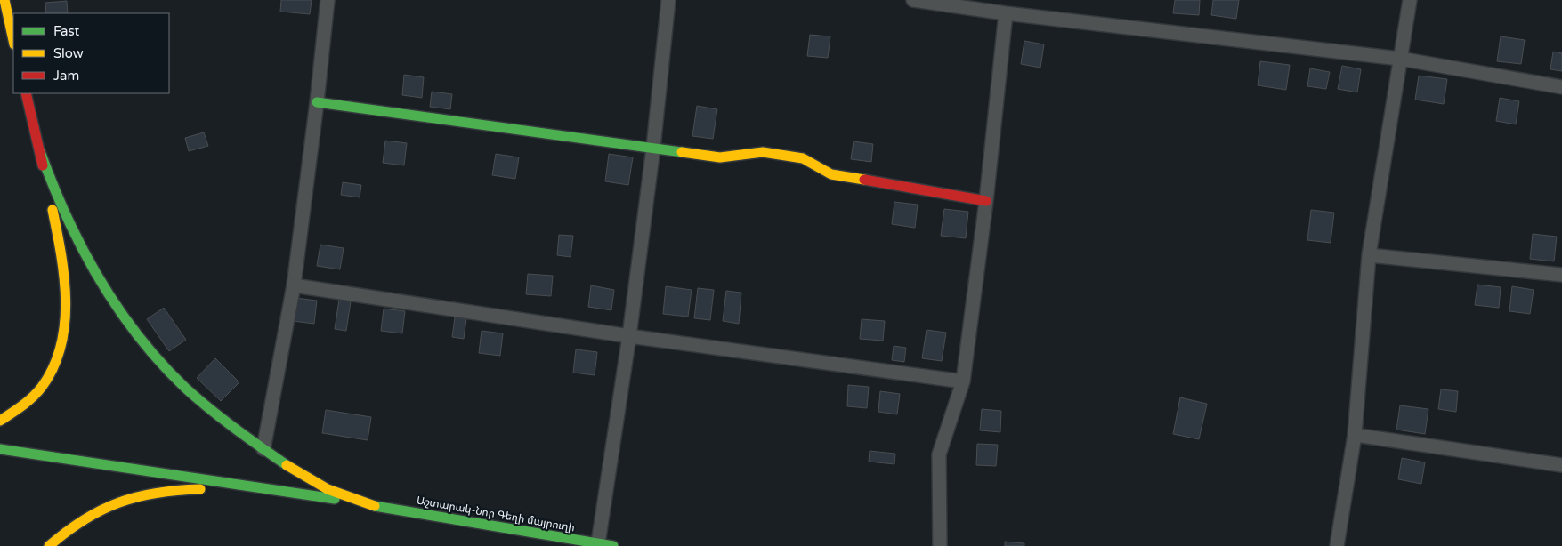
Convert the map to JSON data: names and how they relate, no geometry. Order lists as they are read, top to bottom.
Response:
{
  "streets": {
    "main road": ["Աշտարակ-Նոր Գեղի մայրուղի"]
  },
  "legend": ["Fast", "Slow", "Jam"]
}
